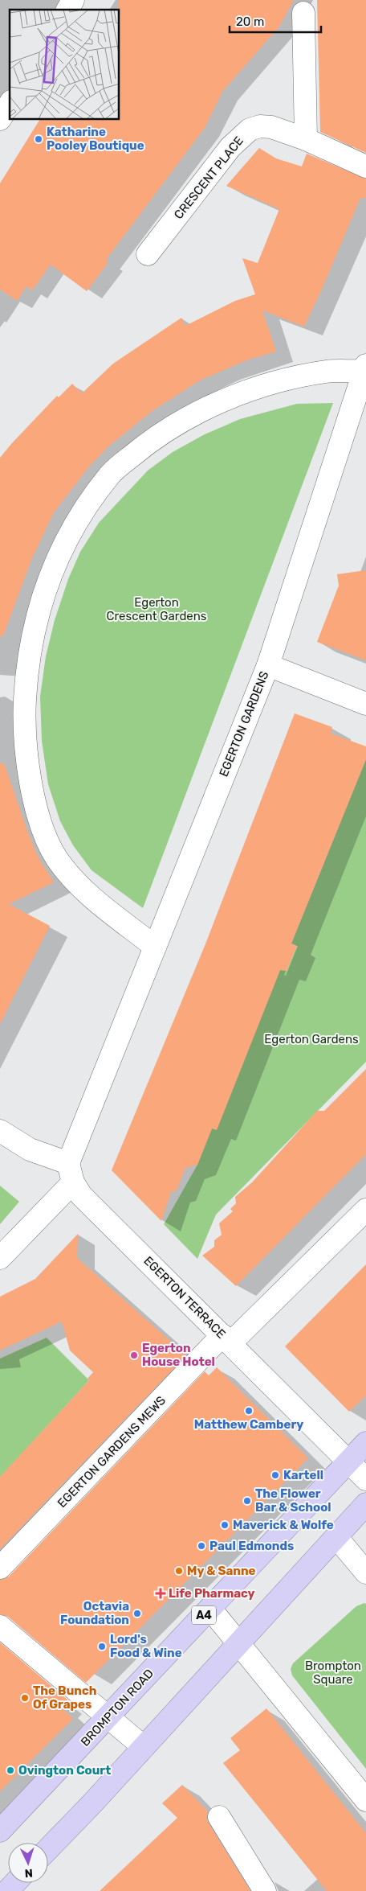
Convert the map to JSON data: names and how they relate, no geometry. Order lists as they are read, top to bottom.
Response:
{
  "streets": {
    "highway": ["A4", "BROMPTON ROAD"],
    "street": [
      "CRESCENT PLACE",
      "EGERTON GARDENS",
      "EGERTON TERRACE",
      "EGERTON GARDENS MEWS"
    ]
  },
  "crossings": [
    ["EGERTON GARDENS", "EGERTON TERRACE"],
    ["EGERTON TERRACE", "EGERTON GARDENS MEWS"],
    ["EGERTON TERRACE", "BROMPTON ROAD"]
  ],
  "parks": ["Egerton Crescent Gardens", "Egerton Gardens", "Brompton Square"],
  "places": {
    "other": [
      "Katharine Pooley Boutique",
      "Egerton House Hotel",
      "Matthew Cambery",
      "Kartell",
      "The Flower Bar & School",
      "Maverick & Wolfe",
      "Paul Edmonds",
      "My & Sanne",
      "Octavia Foundation",
      "Lord's Food & Wine",
      "The Bunch Of Grapes",
      "Ovington Court"
    ],
    "health": ["Life Pharmacy"]
  },
  "scale_bar": "20 m",
  "north": "bottom"
}
